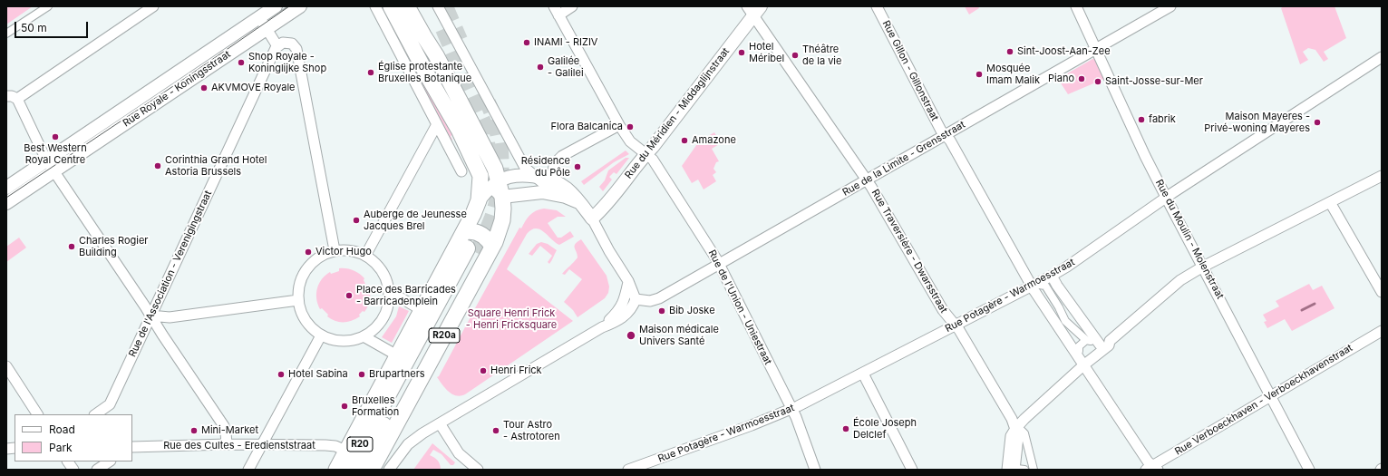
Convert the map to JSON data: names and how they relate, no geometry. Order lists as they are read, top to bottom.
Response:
{
  "streets": {
    "highway": ["R20"],
    "main road": ["R20a"],
    "street": [
      "Rue Gillon - Gillonstraat",
      "Rue Royale - Koningsstraat",
      "Rue du Méridien - Middaglijnstraat",
      "Rue de la Limite - Grensstraat",
      "Rue du Moulin - Molenstraat",
      "Rue Traversière - Dwarsstraat",
      "Rue de l'Association - Verenigingstraat",
      "Rue Potagère - Warmoesstraat",
      "Rue de l'Union - Uniestraat",
      "Rue Verboeckhaven - Verboeckhavenstraat",
      "Rue des Cultes - Eredienststraat"
    ]
  },
  "crossings": [
    ["Rue Gillon - Gillonstraat", "Rue de la Limite - Grensstraat"],
    ["Rue Gillon - Gillonstraat", "Rue Potagère - Warmoesstraat"],
    ["Rue du Méridien - Middaglijnstraat", "Rue Traversière - Dwarsstraat"],
    ["Rue du Méridien - Middaglijnstraat", "Rue de l'Union - Uniestraat"],
    ["Rue de la Limite - Grensstraat", "Rue du Moulin - Molenstraat"],
    ["Rue de la Limite - Grensstraat", "Rue Traversière - Dwarsstraat"],
    ["Rue de la Limite - Grensstraat", "Rue de l'Union - Uniestraat"],
    ["Rue du Moulin - Molenstraat", "Rue Potagère - Warmoesstraat"],
    ["Rue du Moulin - Molenstraat", "Rue Verboeckhaven - Verboeckhavenstraat"],
    ["Rue Traversière - Dwarsstraat", "Rue Potagère - Warmoesstraat"],
    ["Rue Potagère - Warmoesstraat", "Rue de l'Union - Uniestraat"],
    ["R20a", "R20"],
    ["R20a", "Rue des Cultes - Eredienststraat"]
  ],
  "parks": ["Square Henri Frick - Henri Fricksquare"],
  "places": [
    "INAMI - RIZIV",
    "Sint-Joost-Aan-Zee",
    "Hotel Méribel",
    "Théâtre de la vie",
    "Shop Royale - Koninglijke Shop",
    "Galilée - Galilei",
    "Église protestante Bruxelles Botanique",
    "Mosquée Imam Malik",
    "Piano",
    "Saint-Josse-sur-Mer",
    "AKVMOVE Royale",
    "fabrik",
    "Maison Mayeres - Privé-woning Mayeres",
    "Flora Balcanica",
    "Best Western Royal Centre",
    "Amazone",
    "Corinthia Grand Hotel Astoria Brussels",
    "Résidence du Pôle",
    "Auberge de Jeunesse Jacques Brel",
    "Charles Rogier Building",
    "Victor Hugo",
    "Place des Barricades - Barricadenplein",
    "Bib Joske",
    "Maison médicale Univers Santé",
    "Henri Frick",
    "Hotel Sabina",
    "Brupartners",
    "Bruxelles Formation",
    "École Joseph Delclef",
    "Mini-Market",
    "Tour Astro - Astrotoren"
  ],
  "legend": ["Road", "Park"],
  "scale_bar": "50 m"
}
